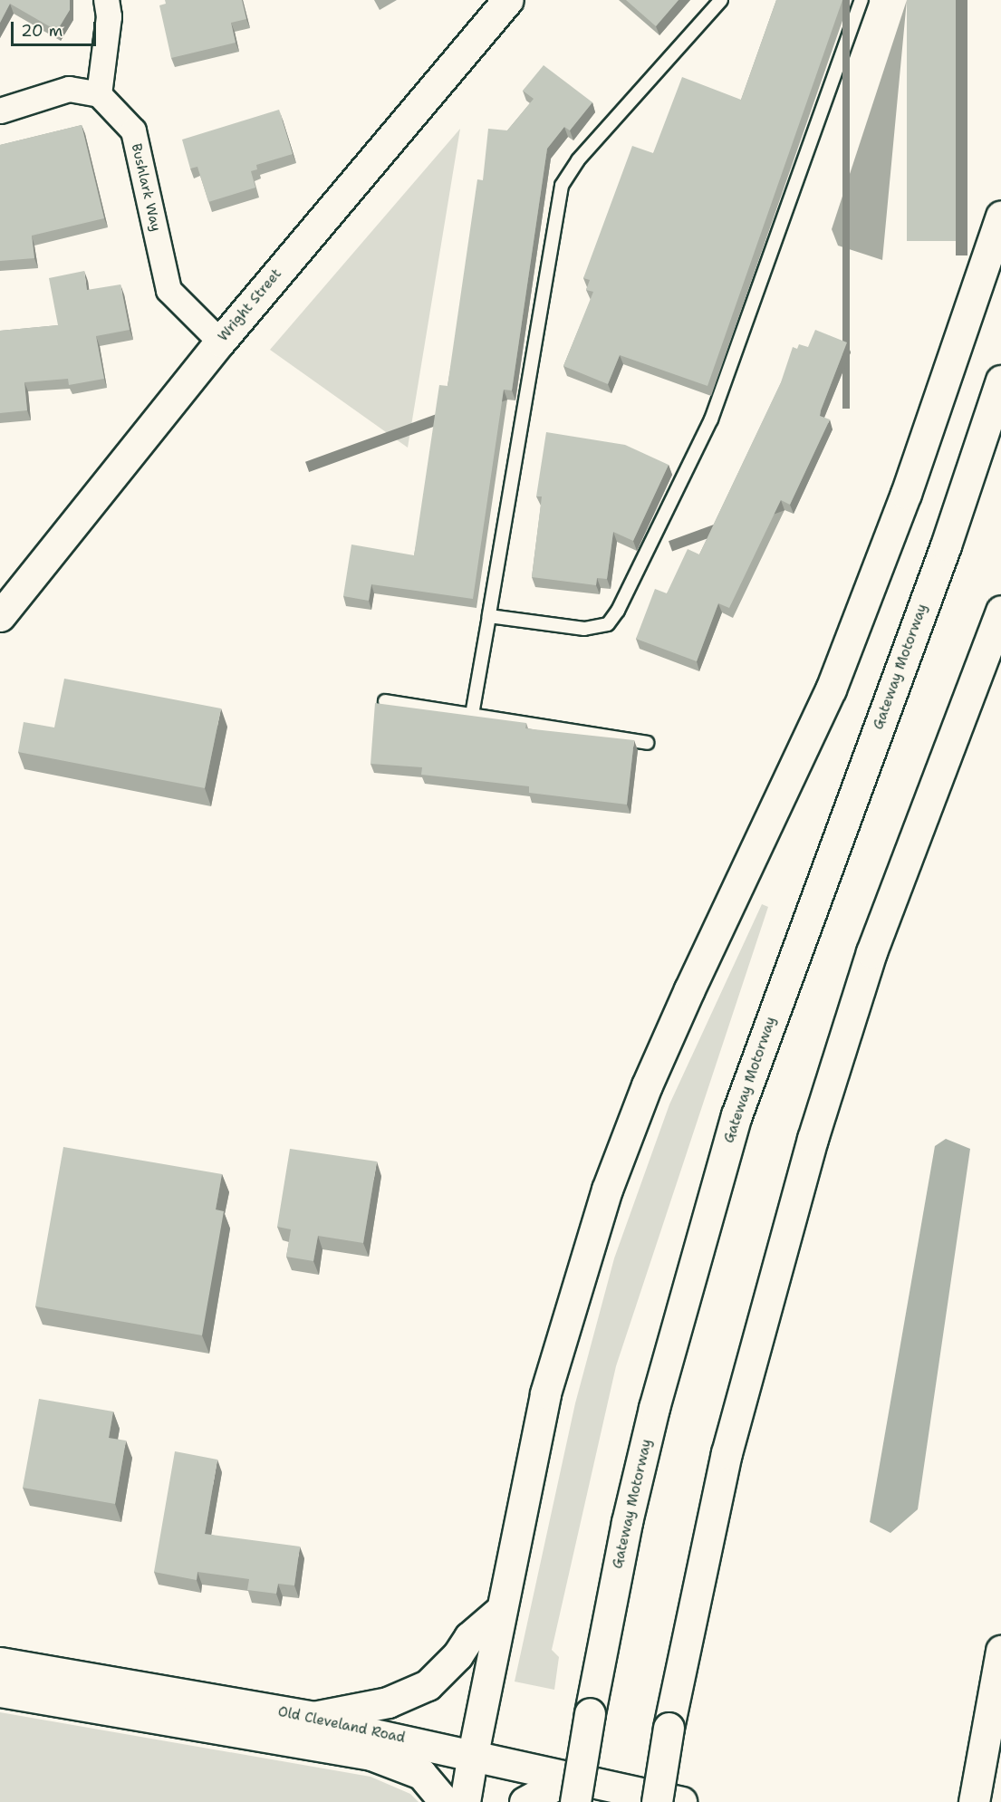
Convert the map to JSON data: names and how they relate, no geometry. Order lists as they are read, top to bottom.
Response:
{
  "streets": {
    "main road": ["Wright Street", "Gateway Motorway", "Old Cleveland Road"],
    "street": ["Bushlark Way"]
  },
  "crossings": [
    ["Bushlark Way", "Wright Street"],
    ["Gateway Motorway", "Old Cleveland Road"]
  ],
  "scale_bar": "20 m"
}
